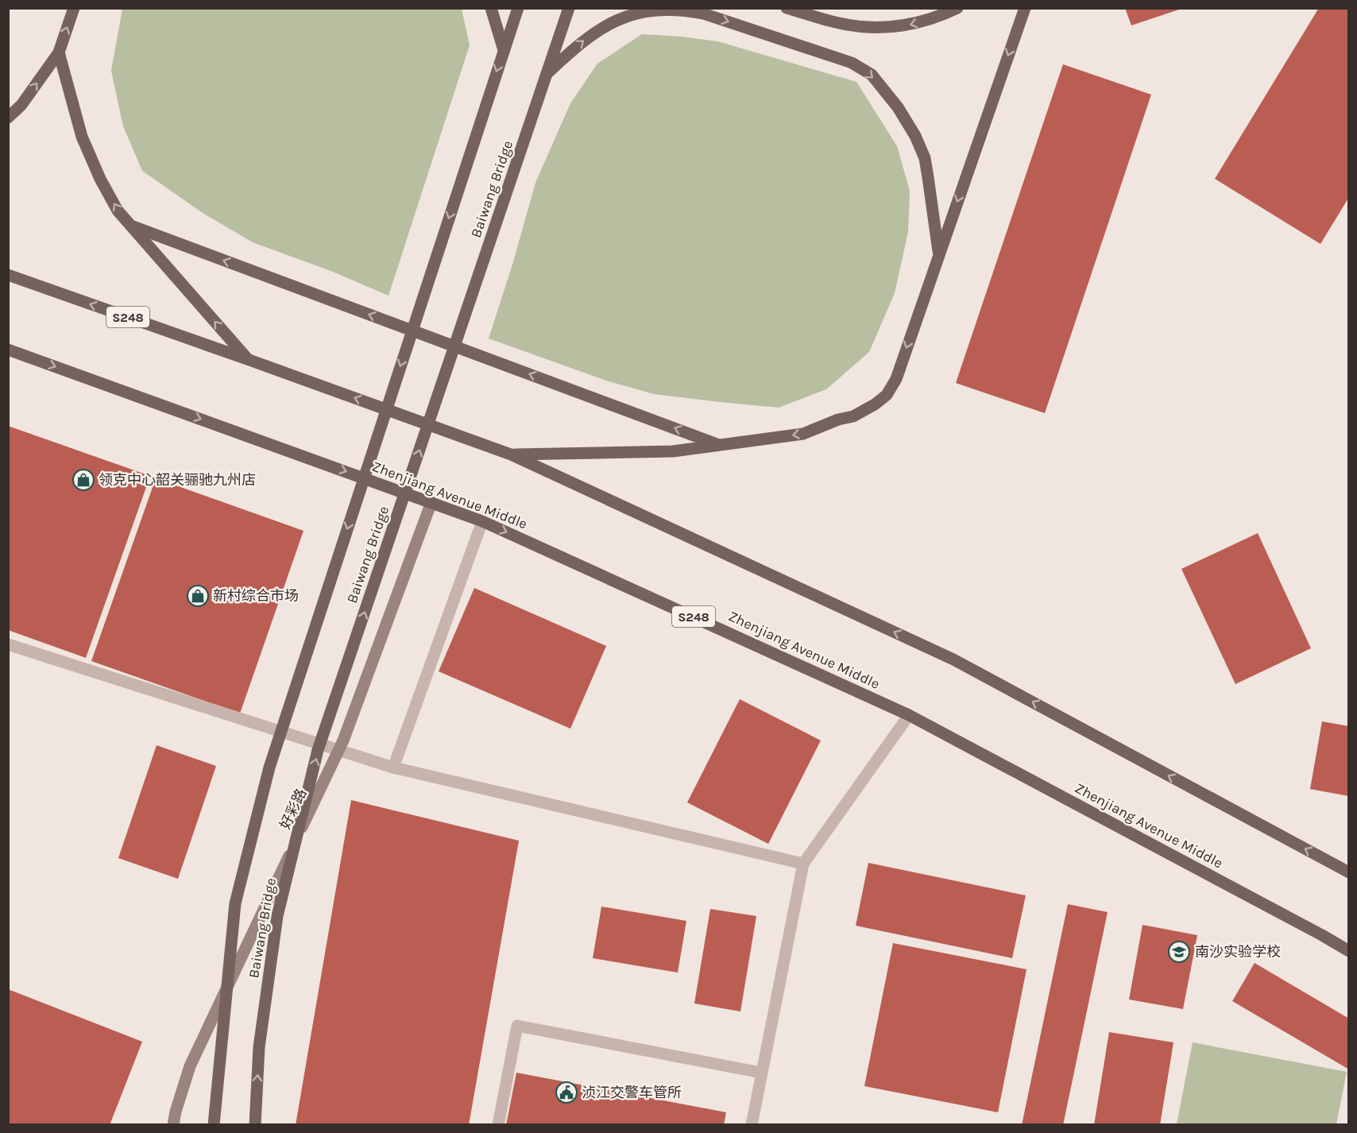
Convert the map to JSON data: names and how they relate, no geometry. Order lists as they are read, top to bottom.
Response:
{
  "streets": {
    "main road": ["Baiwang Bridge", "S248", "Zhenjiang Avenue Middle"],
    "street": ["好彩路"]
  },
  "crossings": [
    ["Zhenjiang Avenue Middle", "好彩路"]
  ],
  "places": {
    "shop": ["领克中心韶关骊驰九州店", "新村综合市场"],
    "school or university": ["南沙实验学校"],
    "public building": ["浈江交警车管所"]
  }
}
